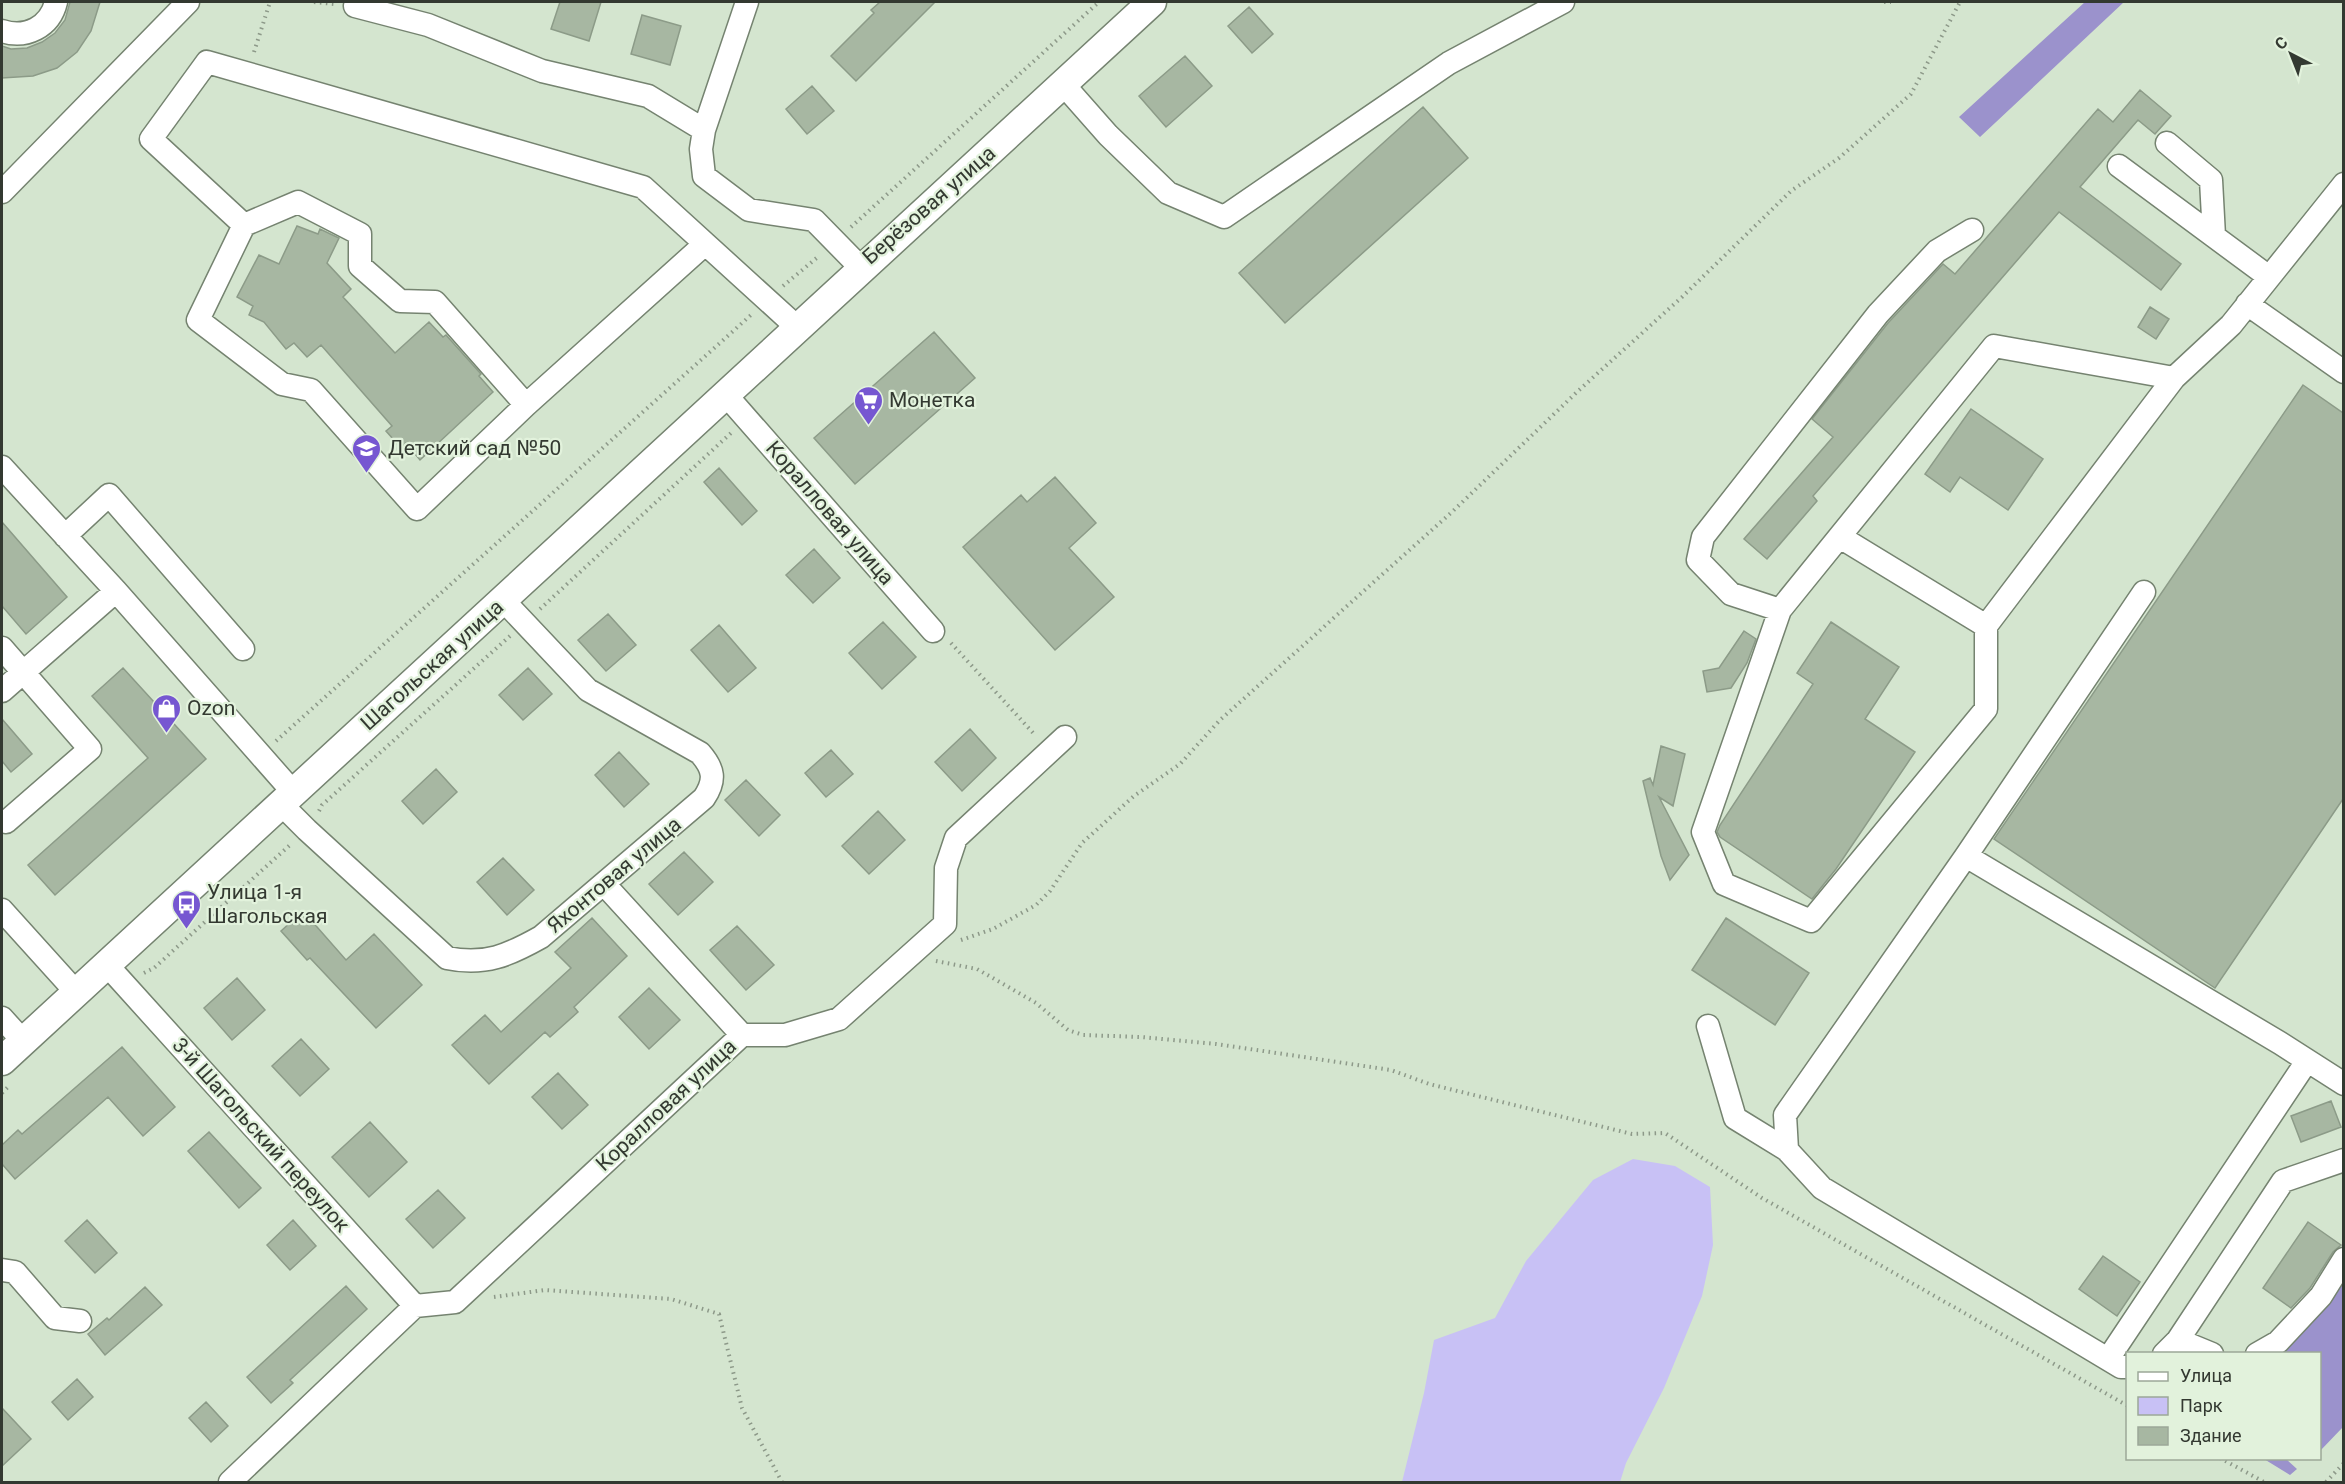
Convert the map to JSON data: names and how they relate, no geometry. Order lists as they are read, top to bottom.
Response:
{
  "streets": {
    "main road": ["Берёзовая улица", "Шагольская улица"],
    "street": ["Коралловая улица", "Яхонтовая улица", "3-й Шагольский переулок"]
  },
  "crossings": [
    ["Берёзовая улица", "Шагольская улица"],
    ["Коралловая улица", "Шагольская улица"],
    ["Шагольская улица", "Яхонтовая улица"],
    ["Шагольская улица", "3-й Шагольский переулок"]
  ],
  "places": {
    "supermarket": ["Монетка"],
    "school or university": ["Детский сад №50"],
    "shop": ["Ozon"],
    "bus stop": ["Улица 1-я Шагольская"]
  },
  "legend": ["Улица", "Парк", "Здание"],
  "north": "top left"
}
